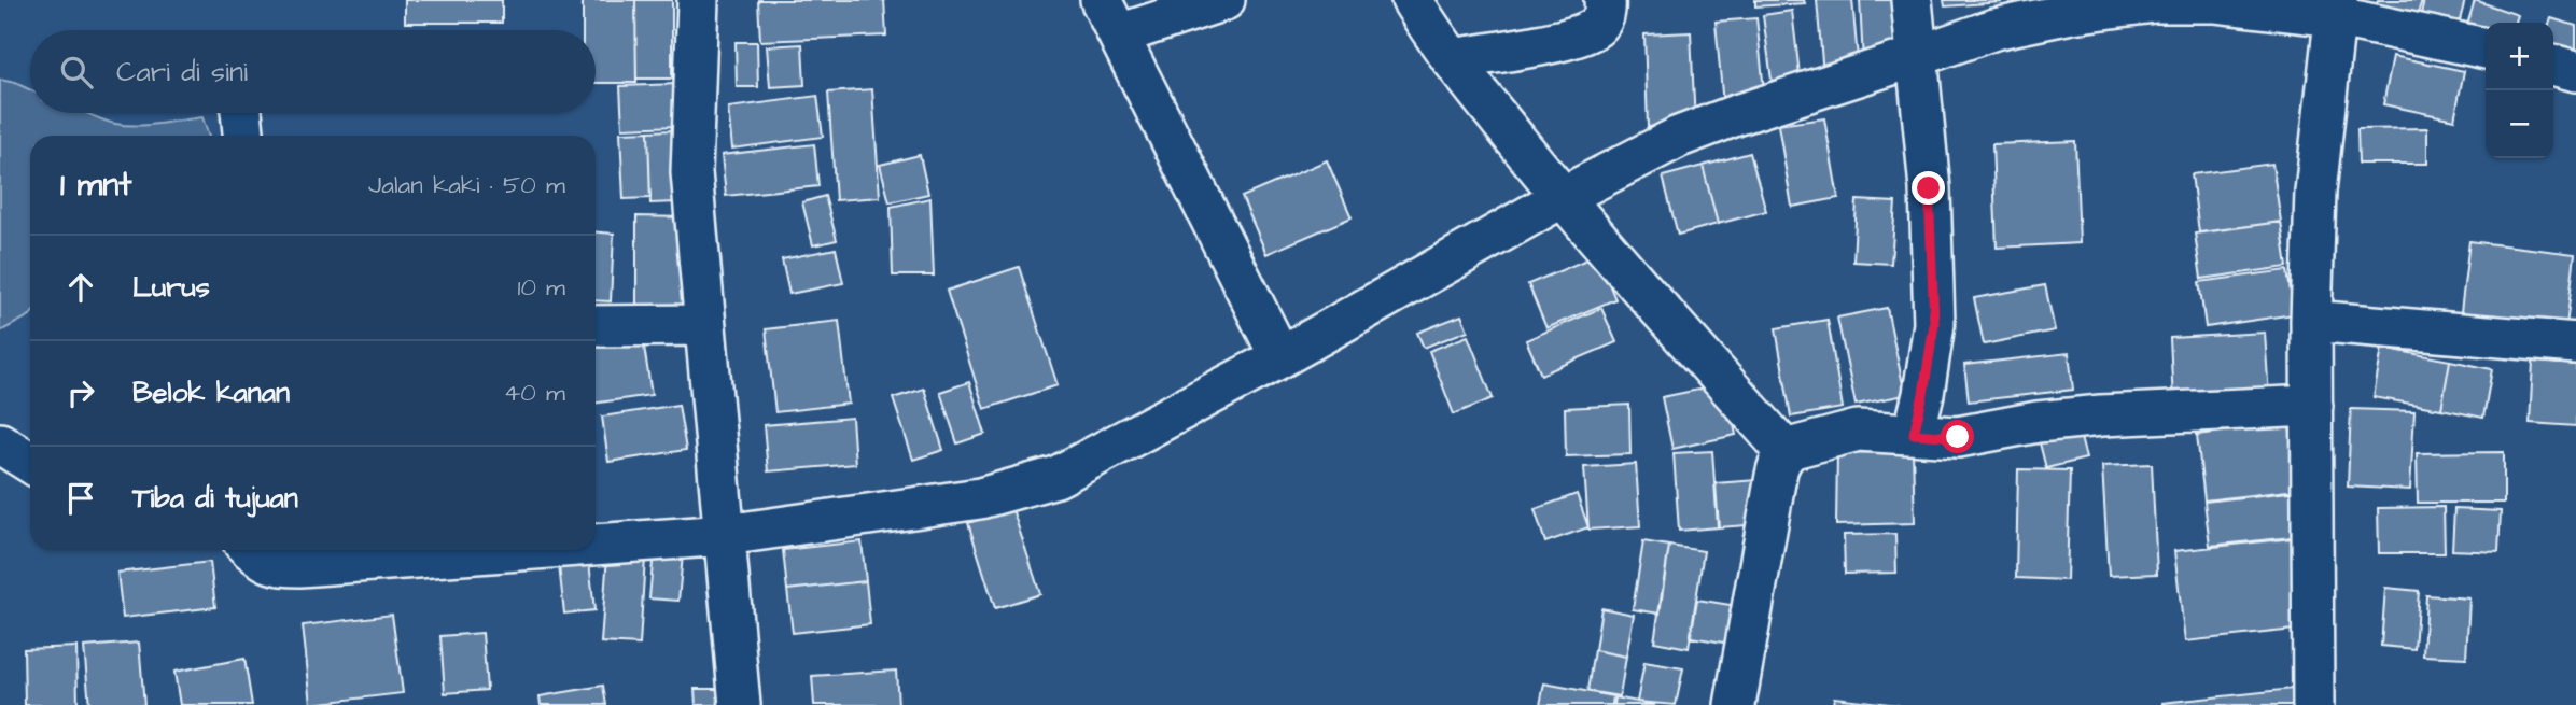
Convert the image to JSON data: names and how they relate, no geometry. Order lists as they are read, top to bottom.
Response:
{
  "page": {
    "map_buttons": ["+", "−"],
    "search": "Cari di sini",
    "heading": ["1 mnt", "Jalan kaki · 50 m"],
    "list": [
      ["Lurus", "10 m"],
      ["Belok kanan", "40 m"],
      "Tiba di tujuan"
    ]
  }
}
